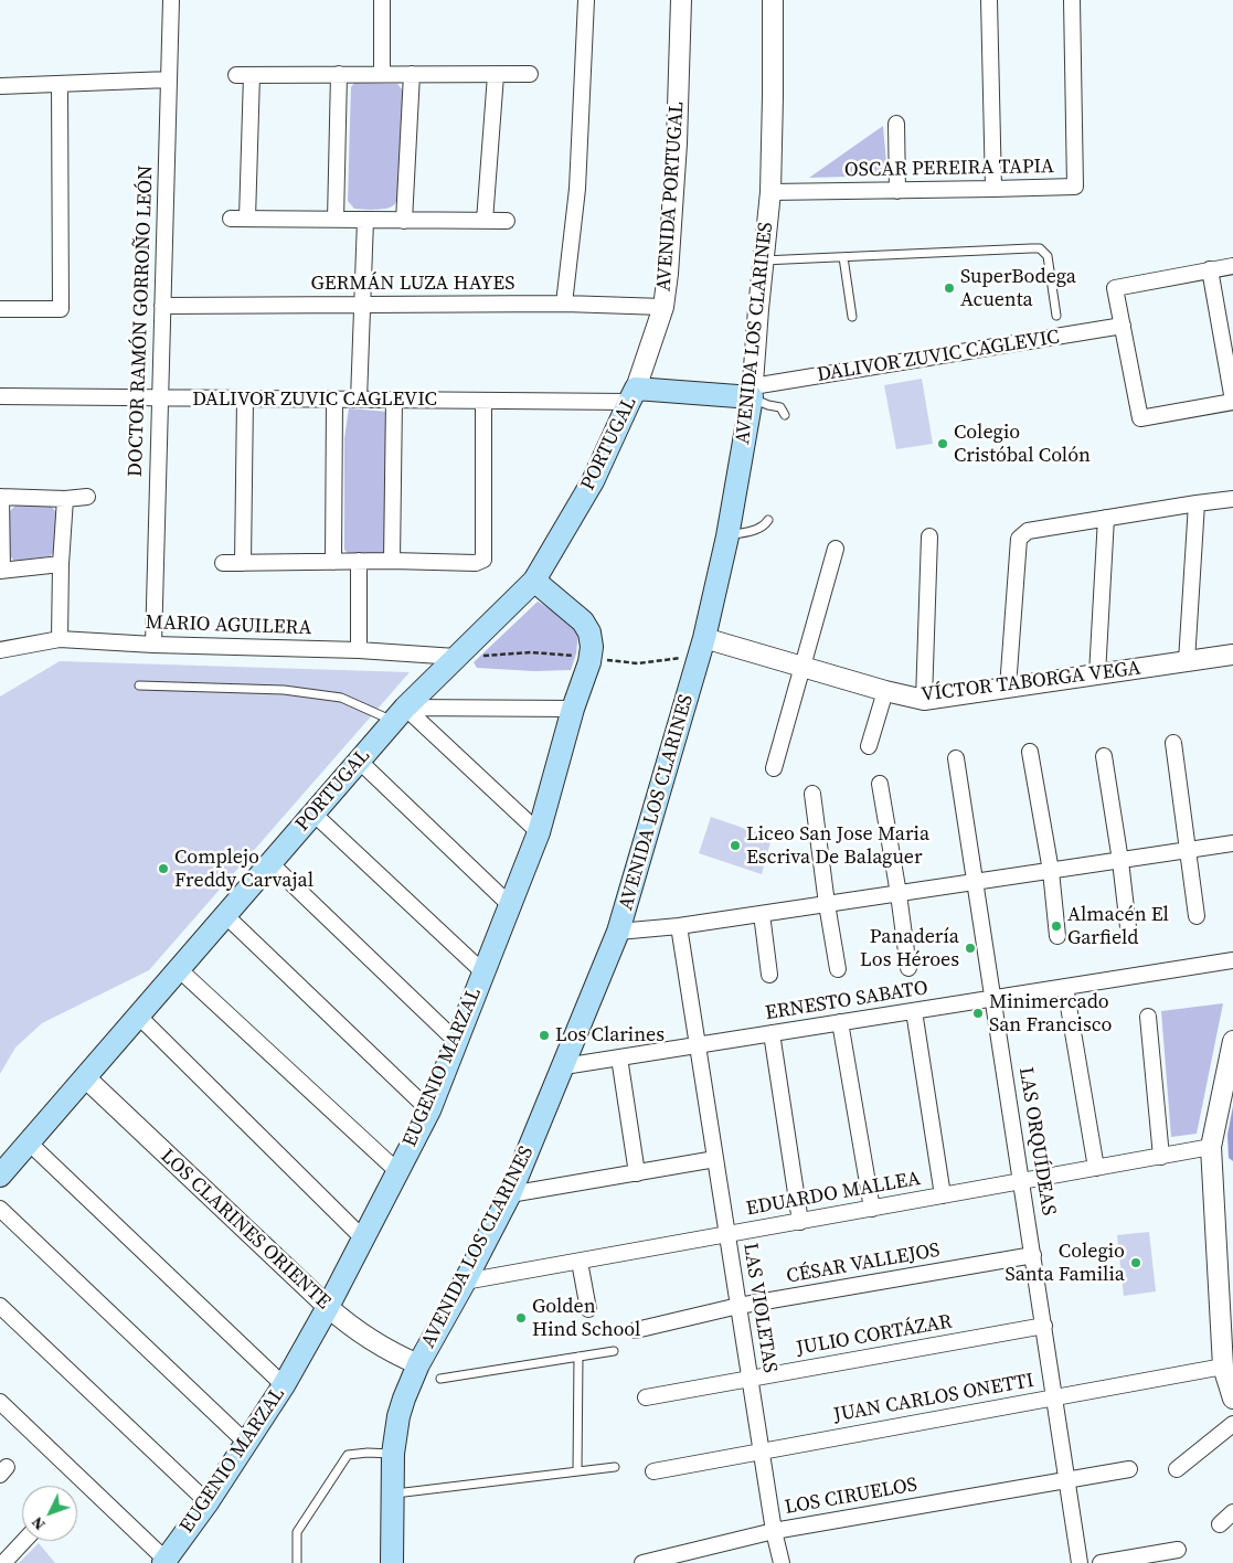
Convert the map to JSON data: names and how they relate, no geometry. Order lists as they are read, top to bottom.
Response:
{
  "streets": {
    "main road": [
      "AVENIDA LOS CLARINES",
      "DALIVOR ZUVIC CAGLEVIC",
      "PORTUGAL",
      "EUGENIO MARZAL"
    ],
    "street": [
      "OSCAR PEREIRA TAPIA",
      "AVENIDA PORTUGAL",
      "GERMÁN LUZA HAYES",
      "DOCTOR RAMÓN GORROÑO LEÓN",
      "MARIO AGUILERA",
      "VÍCTOR TABORGA VEGA",
      "ERNESTO SABATO",
      "LAS ORQUÍDEAS",
      "EDUARDO MALLEA",
      "LOS CLARINES ORIENTE",
      "CÉSAR VALLEJOS",
      "LAS VIOLETAS",
      "JULIO CORTÁZAR",
      "JUAN CARLOS ONETTI",
      "LOS CIRUELOS"
    ]
  },
  "crossings": [
    ["OSCAR PEREIRA TAPIA", "AVENIDA LOS CLARINES"],
    ["AVENIDA PORTUGAL", "GERMÁN LUZA HAYES"],
    ["AVENIDA PORTUGAL", "DALIVOR ZUVIC CAGLEVIC"],
    ["AVENIDA PORTUGAL", "PORTUGAL"],
    ["GERMÁN LUZA HAYES", "DOCTOR RAMÓN GORROÑO LEÓN"],
    ["DOCTOR RAMÓN GORROÑO LEÓN", "DALIVOR ZUVIC CAGLEVIC"],
    ["DOCTOR RAMÓN GORROÑO LEÓN", "MARIO AGUILERA"],
    ["AVENIDA LOS CLARINES", "DALIVOR ZUVIC CAGLEVIC"],
    ["AVENIDA LOS CLARINES", "VÍCTOR TABORGA VEGA"],
    ["AVENIDA LOS CLARINES", "ERNESTO SABATO"],
    ["AVENIDA LOS CLARINES", "EDUARDO MALLEA"],
    ["AVENIDA LOS CLARINES", "LOS CLARINES ORIENTE"],
    ["DALIVOR ZUVIC CAGLEVIC", "PORTUGAL"],
    ["PORTUGAL", "MARIO AGUILERA"],
    ["PORTUGAL", "EUGENIO MARZAL"],
    ["PORTUGAL", "LOS CLARINES ORIENTE"],
    ["ERNESTO SABATO", "LAS ORQUÍDEAS"],
    ["ERNESTO SABATO", "LAS VIOLETAS"],
    ["EUGENIO MARZAL", "LOS CLARINES ORIENTE"],
    ["LAS ORQUÍDEAS", "EDUARDO MALLEA"],
    ["LAS ORQUÍDEAS", "CÉSAR VALLEJOS"],
    ["LAS ORQUÍDEAS", "JULIO CORTÁZAR"],
    ["LAS ORQUÍDEAS", "JUAN CARLOS ONETTI"],
    ["LAS ORQUÍDEAS", "LOS CIRUELOS"],
    ["EDUARDO MALLEA", "LAS VIOLETAS"],
    ["CÉSAR VALLEJOS", "LAS VIOLETAS"],
    ["LAS VIOLETAS", "JULIO CORTÁZAR"],
    ["LAS VIOLETAS", "JUAN CARLOS ONETTI"],
    ["LAS VIOLETAS", "LOS CIRUELOS"]
  ],
  "places": [
    "SuperBodega Acuenta",
    "Colegio Cristóbal Colón",
    "Liceo San Jose Maria Escriva De Balaguer",
    "Complejo Freddy Carvajal",
    "Almacén El Garfield",
    "Panadería Los Héroes",
    "Minimercado San Francisco",
    "Los Clarines",
    "Colegio Santa Familia",
    "Golden Hind School"
  ],
  "north": "bottom left"
}
